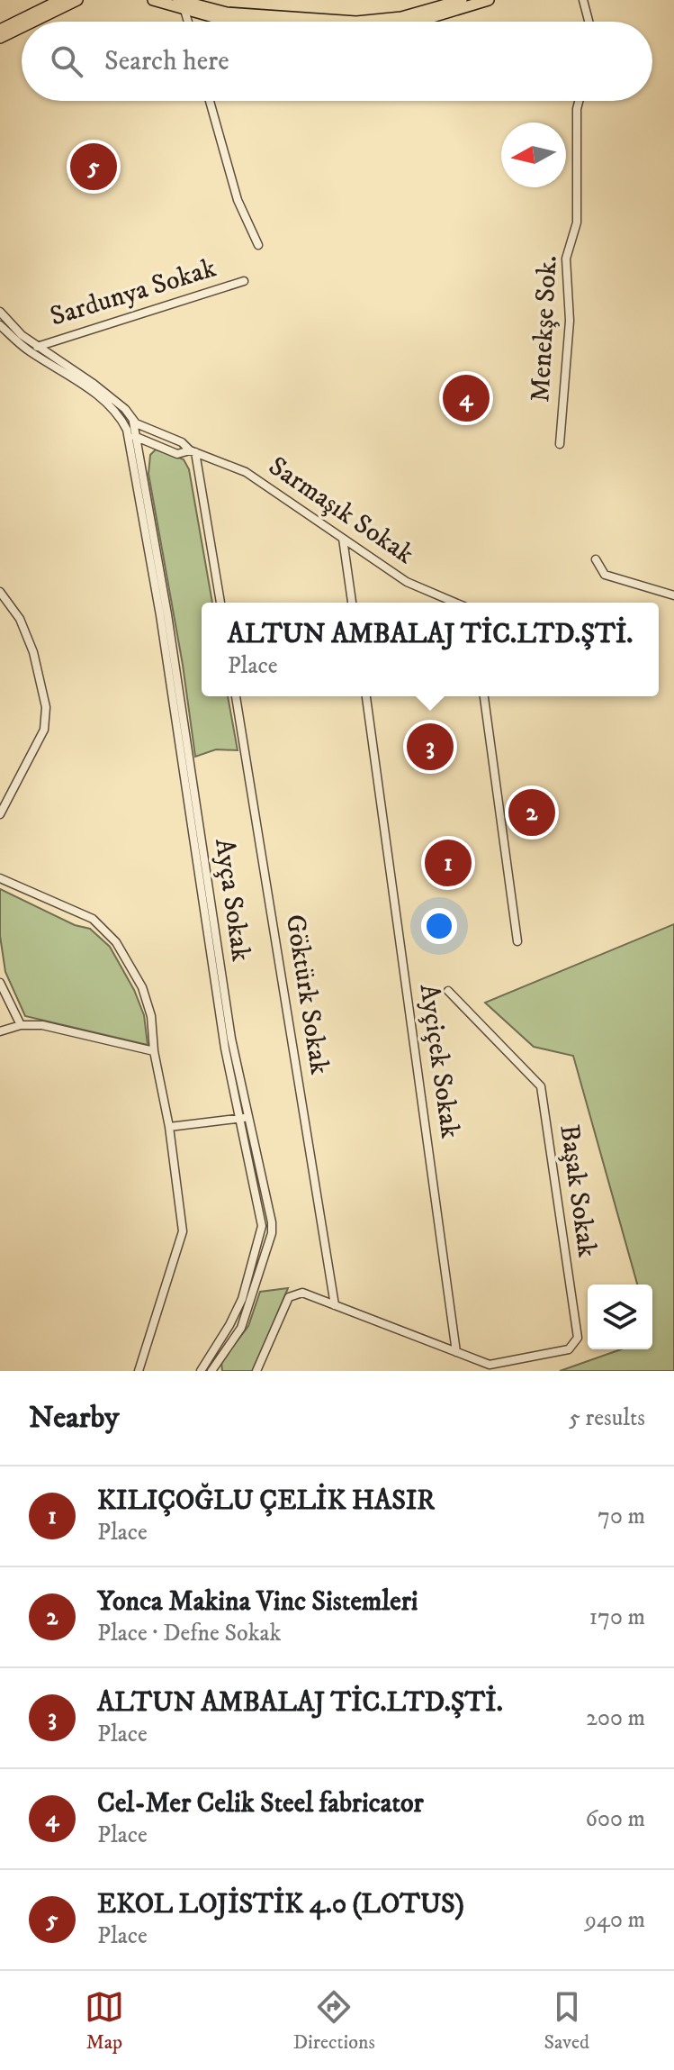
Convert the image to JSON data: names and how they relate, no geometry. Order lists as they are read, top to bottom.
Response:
{
  "streets": {
    "street": [
      "Sardunya Sokak",
      "Menekşe Sok.",
      "Sarmaşık Sokak",
      "Ayça Sokak",
      "Göktürk Sokak",
      "Ayçiçek Sokak",
      "Başak Sokak"
    ]
  },
  "crossings": [
    ["Sardunya Sokak", "Sarmaşık Sokak"],
    ["Sarmaşık Sokak", "Ayça Sokak"],
    ["Ayçiçek Sokak", "Başak Sokak"]
  ],
  "north": "left",
  "page": {
    "search": "Search here",
    "pins": [
      "5",
      "4",
      "3",
      "2",
      "1"
    ],
    "popup": ["ALTUN AMBALAJ TİC.LTD.ŞTİ.", "Place"],
    "heading": ["Nearby", "5 results"],
    "list": [
      {
        "mark": "1",
        "name": "KILIÇOĞLU ÇELİK HASIR",
        "note": "Place",
        "value": "70 m"
      },
      {
        "mark": "2",
        "name": "Yonca Makina Vinc Sistemleri",
        "note": "Place · Defne Sokak",
        "value": "170 m"
      },
      {
        "mark": "3",
        "name": "ALTUN AMBALAJ TİC.LTD.ŞTİ.",
        "note": "Place",
        "value": "200 m"
      },
      {
        "mark": "4",
        "name": "Cel-Mer Celik Steel fabricator",
        "note": "Place",
        "value": "600 m"
      },
      {
        "mark": "5",
        "name": "EKOL LOJİSTİK 4.0 (LOTUS)",
        "note": "Place",
        "value": "940 m"
      }
    ],
    "nav": ["Map", "Directions", "Saved"]
  }
}
